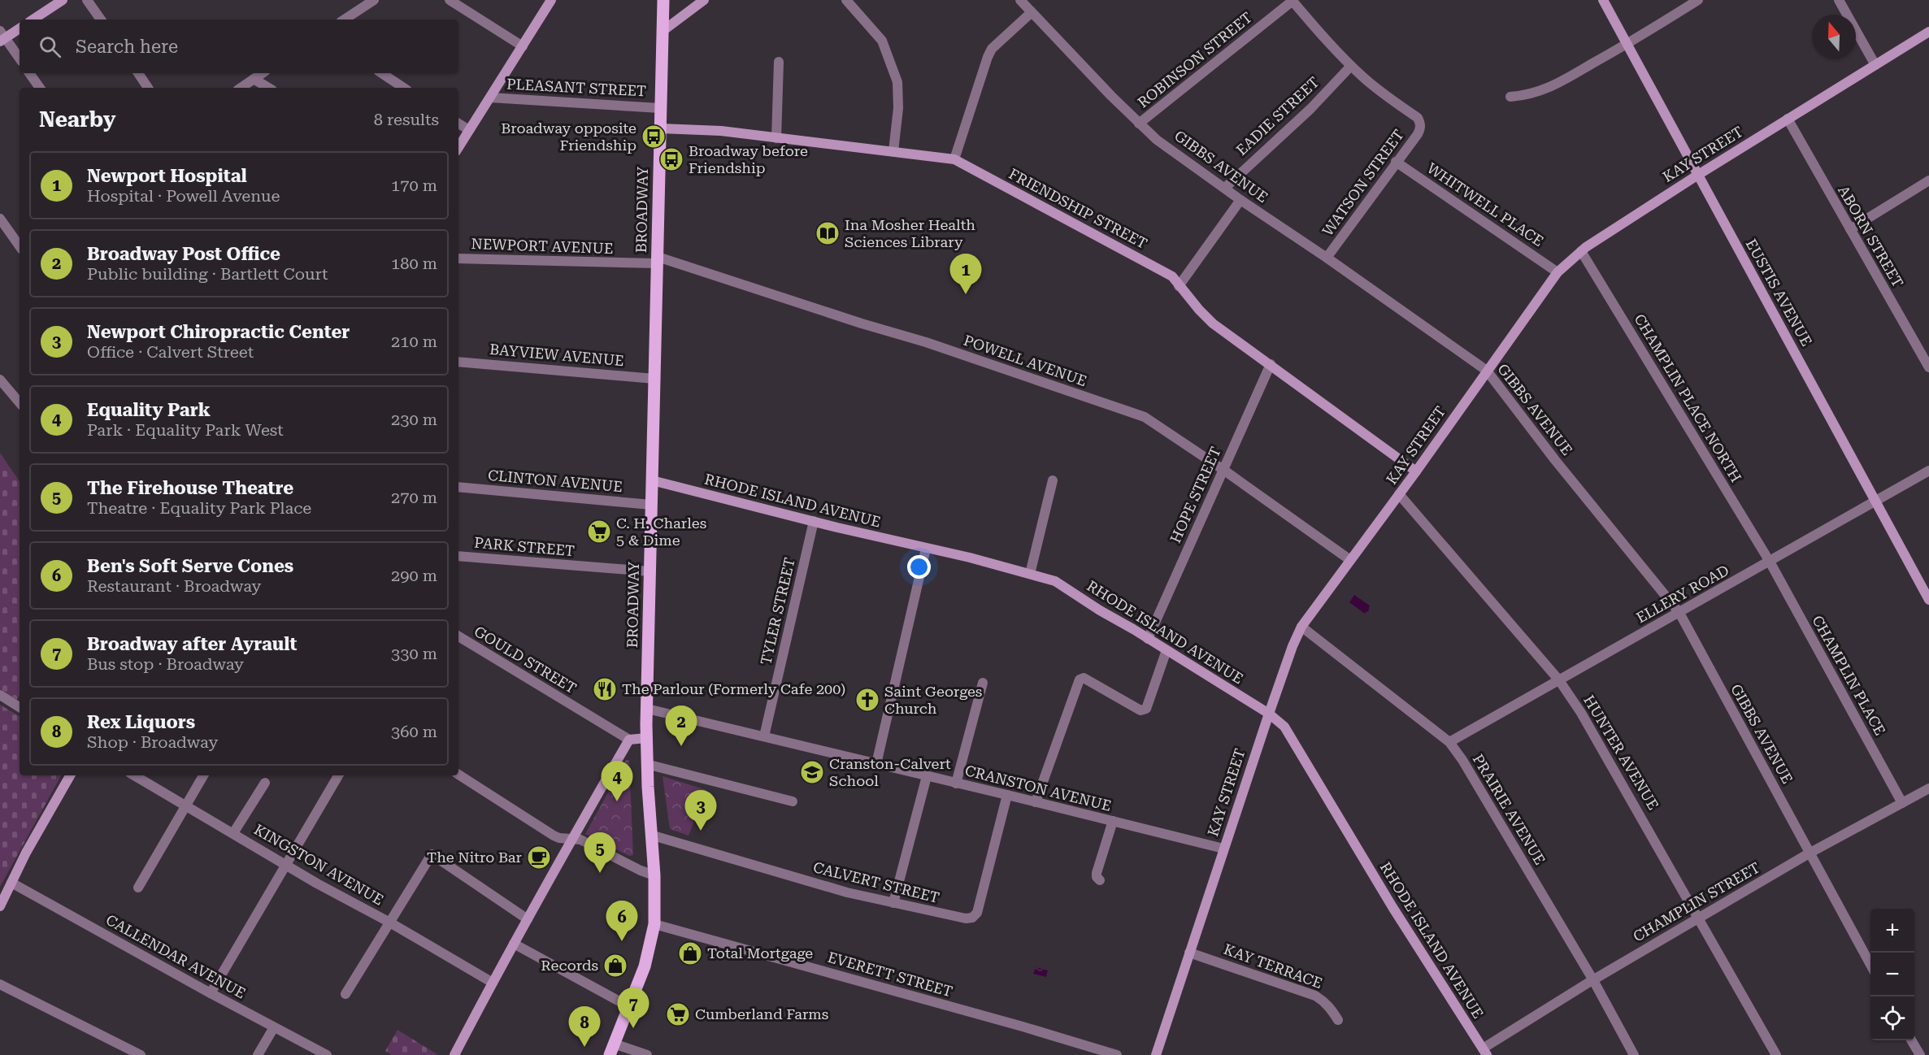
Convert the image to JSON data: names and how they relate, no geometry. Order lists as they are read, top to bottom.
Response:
{
  "streets": {
    "main road": ["BROADWAY"],
    "street": [
      "ROBINSON STREET",
      "PLEASANT STREET",
      "EADIE STREET",
      "KAY STREET",
      "GIBBS AVENUE",
      "WATSON STREET",
      "WHITWELL PLACE",
      "FRIENDSHIP STREET",
      "ABORN STREET",
      "NEWPORT AVENUE",
      "EUSTIS AVENUE",
      "BAYVIEW AVENUE",
      "POWELL AVENUE",
      "CHAMPLIN PLACE NORTH",
      "CLINTON AVENUE",
      "HOPE STREET",
      "RHODE ISLAND AVENUE",
      "PARK STREET",
      "ELLERY ROAD",
      "TYLER STREET",
      "GOULD STREET",
      "CHAMPLIN PLACE",
      "HUNTER AVENUE",
      "CRANSTON AVENUE",
      "PRAIRIE AVENUE",
      "KINGSTON AVENUE",
      "CALVERT STREET",
      "CHAMPLIN STREET",
      "CALLENDAR AVENUE",
      "KAY TERRACE",
      "EVERETT STREET"
    ]
  },
  "crossings": [
    ["ROBINSON STREET", "GIBBS AVENUE"],
    ["PLEASANT STREET", "BROADWAY"],
    ["EADIE STREET", "GIBBS AVENUE"],
    ["EADIE STREET", "WATSON STREET"],
    ["KAY STREET", "GIBBS AVENUE"],
    ["KAY STREET", "WHITWELL PLACE"],
    ["KAY STREET", "FRIENDSHIP STREET"],
    ["KAY STREET", "ABORN STREET"],
    ["KAY STREET", "EUSTIS AVENUE"],
    ["KAY STREET", "POWELL AVENUE"],
    ["KAY STREET", "CHAMPLIN PLACE NORTH"],
    ["KAY STREET", "RHODE ISLAND AVENUE"],
    ["KAY STREET", "HUNTER AVENUE"],
    ["KAY STREET", "CRANSTON AVENUE"],
    ["KAY STREET", "PRAIRIE AVENUE"],
    ["KAY STREET", "KAY TERRACE"],
    ["GIBBS AVENUE", "WATSON STREET"],
    ["GIBBS AVENUE", "ELLERY ROAD"],
    ["GIBBS AVENUE", "CHAMPLIN STREET"],
    ["WATSON STREET", "WHITWELL PLACE"],
    ["FRIENDSHIP STREET", "BROADWAY"],
    ["FRIENDSHIP STREET", "HOPE STREET"],
    ["BROADWAY", "NEWPORT AVENUE"],
    ["BROADWAY", "BAYVIEW AVENUE"],
    ["BROADWAY", "POWELL AVENUE"],
    ["BROADWAY", "CLINTON AVENUE"],
    ["BROADWAY", "RHODE ISLAND AVENUE"],
    ["BROADWAY", "PARK STREET"],
    ["BROADWAY", "CRANSTON AVENUE"],
    ["BROADWAY", "CALVERT STREET"],
    ["BROADWAY", "EVERETT STREET"],
    ["NEWPORT AVENUE", "POWELL AVENUE"],
    ["EUSTIS AVENUE", "ELLERY ROAD"],
    ["POWELL AVENUE", "HOPE STREET"],
    ["CHAMPLIN PLACE NORTH", "ELLERY ROAD"],
    ["CHAMPLIN PLACE NORTH", "CHAMPLIN PLACE"],
    ["HOPE STREET", "RHODE ISLAND AVENUE"],
    ["RHODE ISLAND AVENUE", "TYLER STREET"],
    ["RHODE ISLAND AVENUE", "CHAMPLIN STREET"],
    ["ELLERY ROAD", "CHAMPLIN PLACE"],
    ["ELLERY ROAD", "HUNTER AVENUE"],
    ["ELLERY ROAD", "PRAIRIE AVENUE"],
    ["TYLER STREET", "CRANSTON AVENUE"],
    ["CHAMPLIN PLACE", "CHAMPLIN STREET"],
    ["HUNTER AVENUE", "CHAMPLIN STREET"],
    ["CRANSTON AVENUE", "CALVERT STREET"],
    ["PRAIRIE AVENUE", "CHAMPLIN STREET"]
  ],
  "places": {
    "bus stop": ["Broadway opposite Friendship", "Broadway before Friendship"],
    "library": ["Ina Mosher Health Sciences Library"],
    "supermarket": ["C. H. Charles 5 & Dime", "Cumberland Farms"],
    "restaurant": ["The Parlour (Formerly Cafe 200)"],
    "church": ["Saint Georges Church"],
    "school or university": ["Cranston-Calvert School"],
    "cafe": ["The Nitro Bar"],
    "shop": ["Total Mortgage", "Records"]
  },
  "north": "top",
  "page": {
    "search": "Search here",
    "heading": ["Nearby", "8 results"],
    "list": [
      {
        "mark": "1",
        "name": "Newport Hospital",
        "note": "Hospital · Powell Avenue",
        "value": "170 m"
      },
      {
        "mark": "2",
        "name": "Broadway Post Office",
        "note": "Public building · Bartlett Court",
        "value": "180 m"
      },
      {
        "mark": "3",
        "name": "Newport Chiropractic Center",
        "note": "Office · Calvert Street",
        "value": "210 m"
      },
      {
        "mark": "4",
        "name": "Equality Park",
        "note": "Park · Equality Park West",
        "value": "230 m"
      },
      {
        "mark": "5",
        "name": "The Firehouse Theatre",
        "note": "Theatre · Equality Park Place",
        "value": "270 m"
      },
      {
        "mark": "6",
        "name": "Ben's Soft Serve Cones",
        "note": "Restaurant · Broadway",
        "value": "290 m"
      },
      {
        "mark": "7",
        "name": "Broadway after Ayrault",
        "note": "Bus stop · Broadway",
        "value": "330 m"
      },
      {
        "mark": "8",
        "name": "Rex Liquors",
        "note": "Shop · Broadway",
        "value": "360 m"
      }
    ],
    "pins": [
      "1",
      "2",
      "4",
      "3",
      "5",
      "6",
      "7",
      "8"
    ],
    "map_buttons": ["+", "−"]
  }
}
